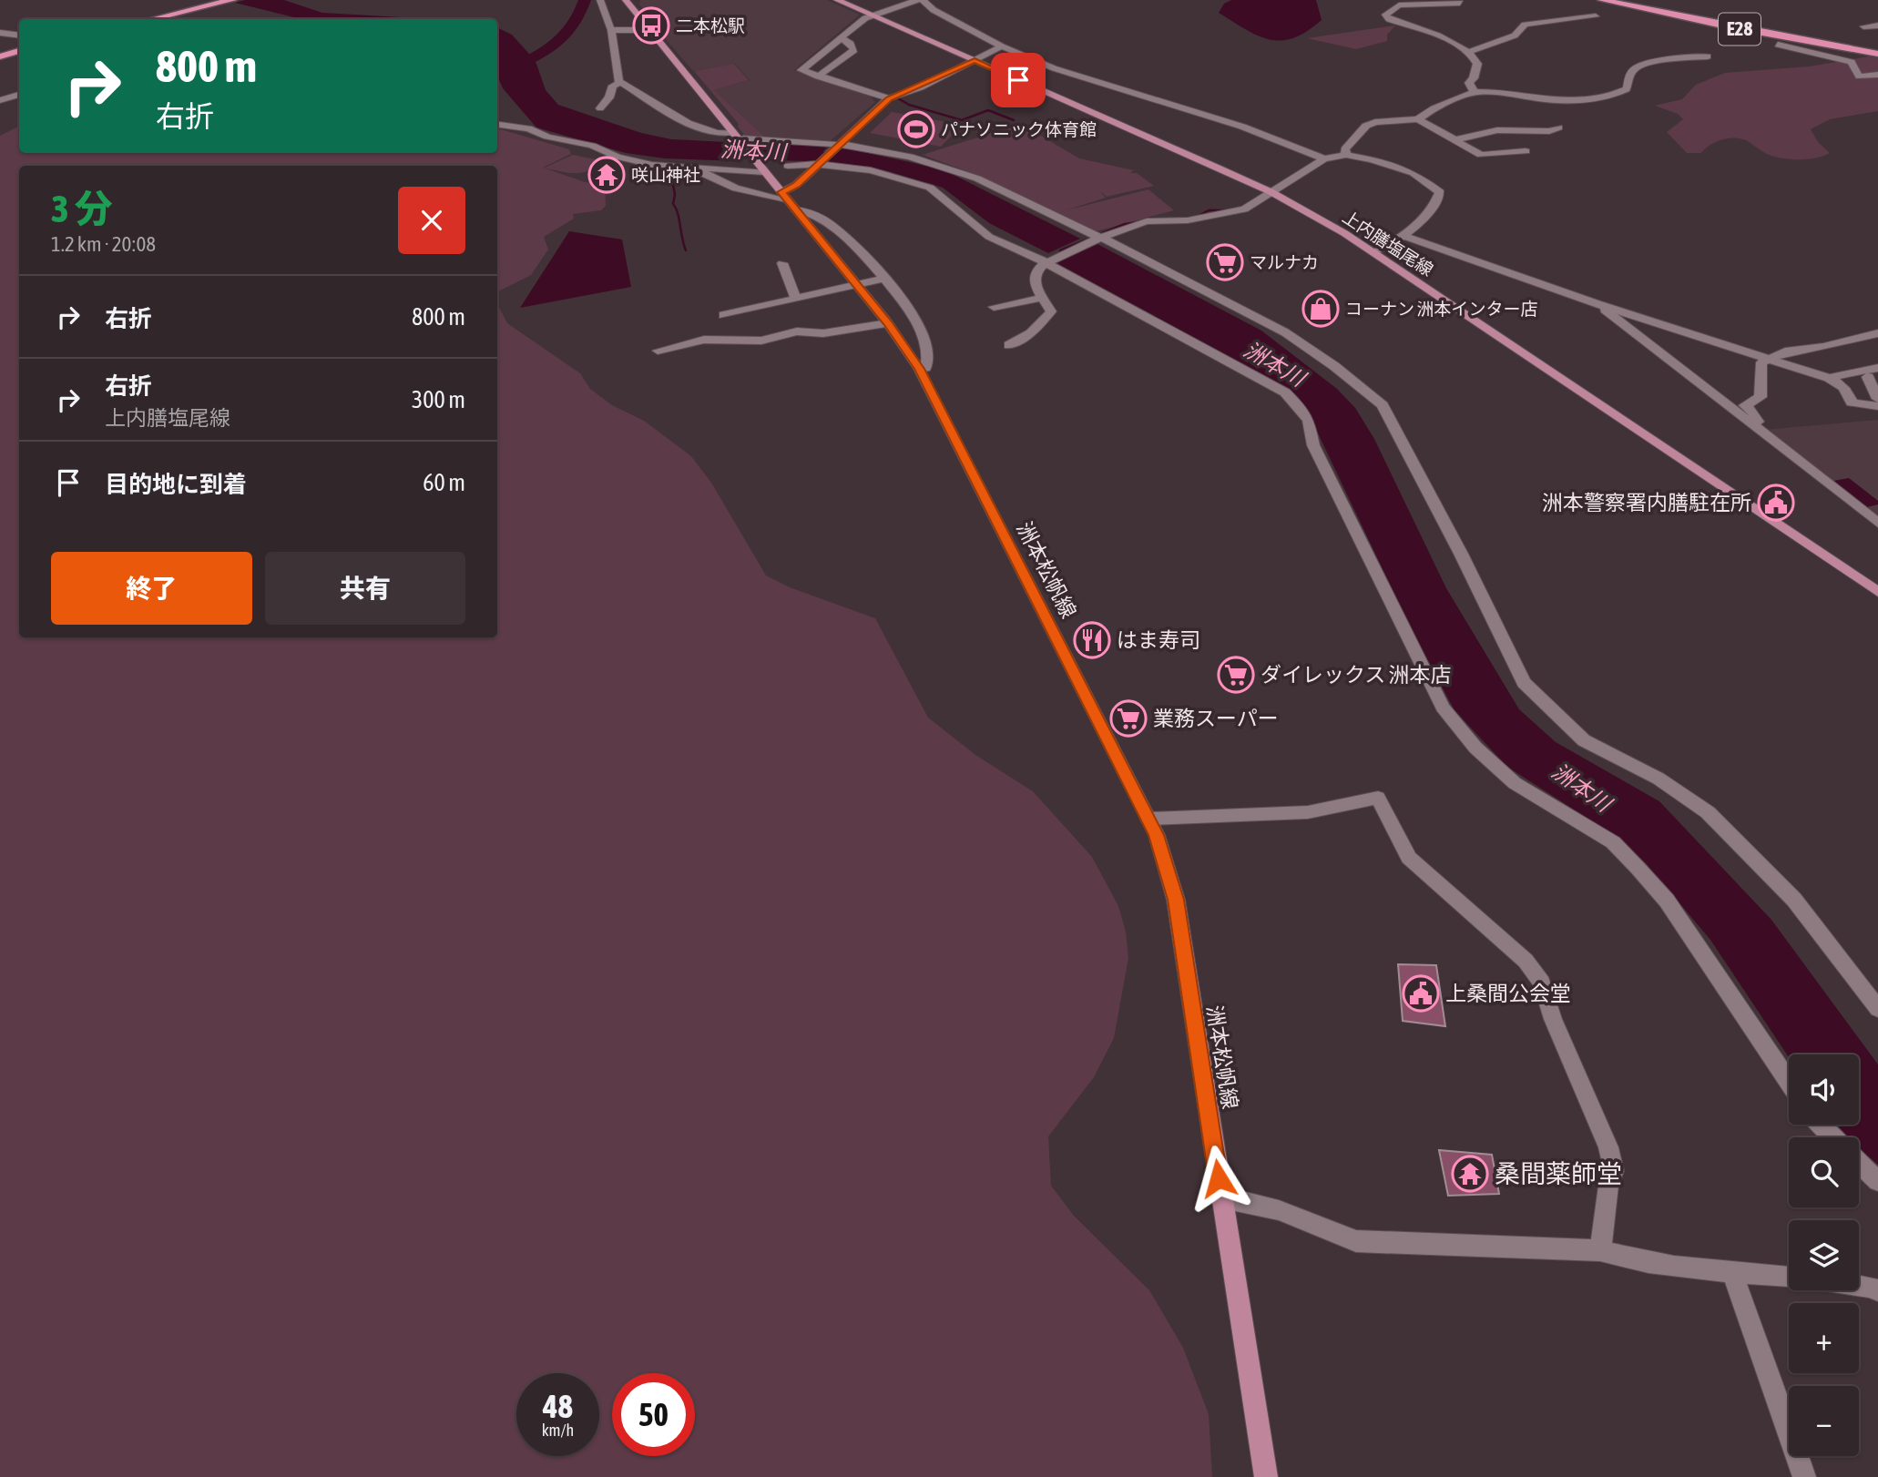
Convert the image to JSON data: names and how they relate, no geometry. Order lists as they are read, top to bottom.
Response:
{
  "streets": {
    "highway": ["E28"],
    "main road": ["上内膳塩尾線", "洲本松帆線"]
  },
  "water": ["洲本川"],
  "places": {
    "bus stop": ["二本松駅"],
    "sports": ["パナソニック体育館"],
    "temple": ["咲山神社", "桑間薬師堂"],
    "supermarket": ["マルナカ", "ダイレックス 洲本店", "業務スーパー"],
    "shop": ["コーナン 洲本インター店"],
    "public building": ["洲本警察署内膳駐在所", "上桑間公会堂"],
    "restaurant": ["はま寿司"]
  },
  "page": {
    "turn": ["800 m", "右折"],
    "heading": ["3 分", "1.2 km · 20:08"],
    "list": [
      {
        "name": "右折",
        "value": "800 m"
      },
      {
        "name": "右折",
        "note": "上内膳塩尾線",
        "value": "300 m"
      },
      {
        "name": "目的地に到着",
        "value": "60 m"
      }
    ],
    "buttons": ["終了", "共有"],
    "map_buttons": ["+", "−"],
    "speed": "48 km/h",
    "limit": "50"
  }
}
